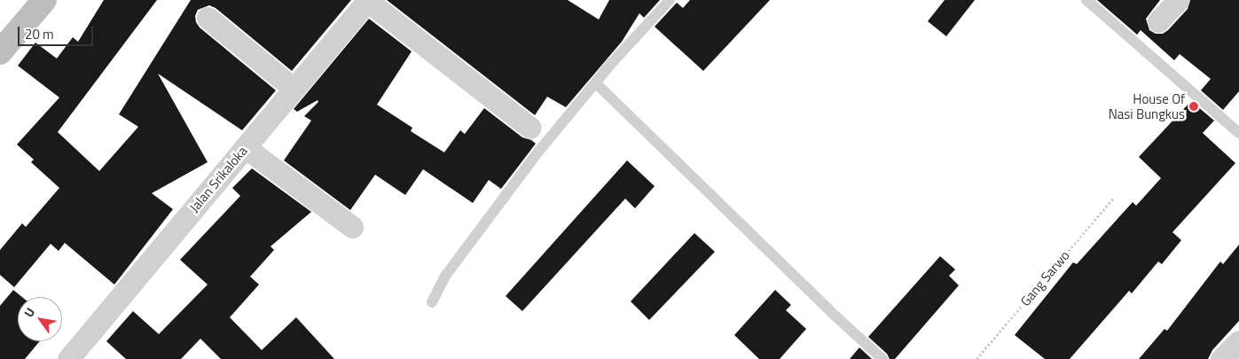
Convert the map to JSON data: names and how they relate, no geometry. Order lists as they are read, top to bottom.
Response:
{
  "streets": {
    "street": ["Jalan Srikaloka"],
    "path": ["Gang Sarwo"]
  },
  "places": ["House Of Nasi Bungkus"],
  "scale_bar": "20 m",
  "north": "top left"
}
